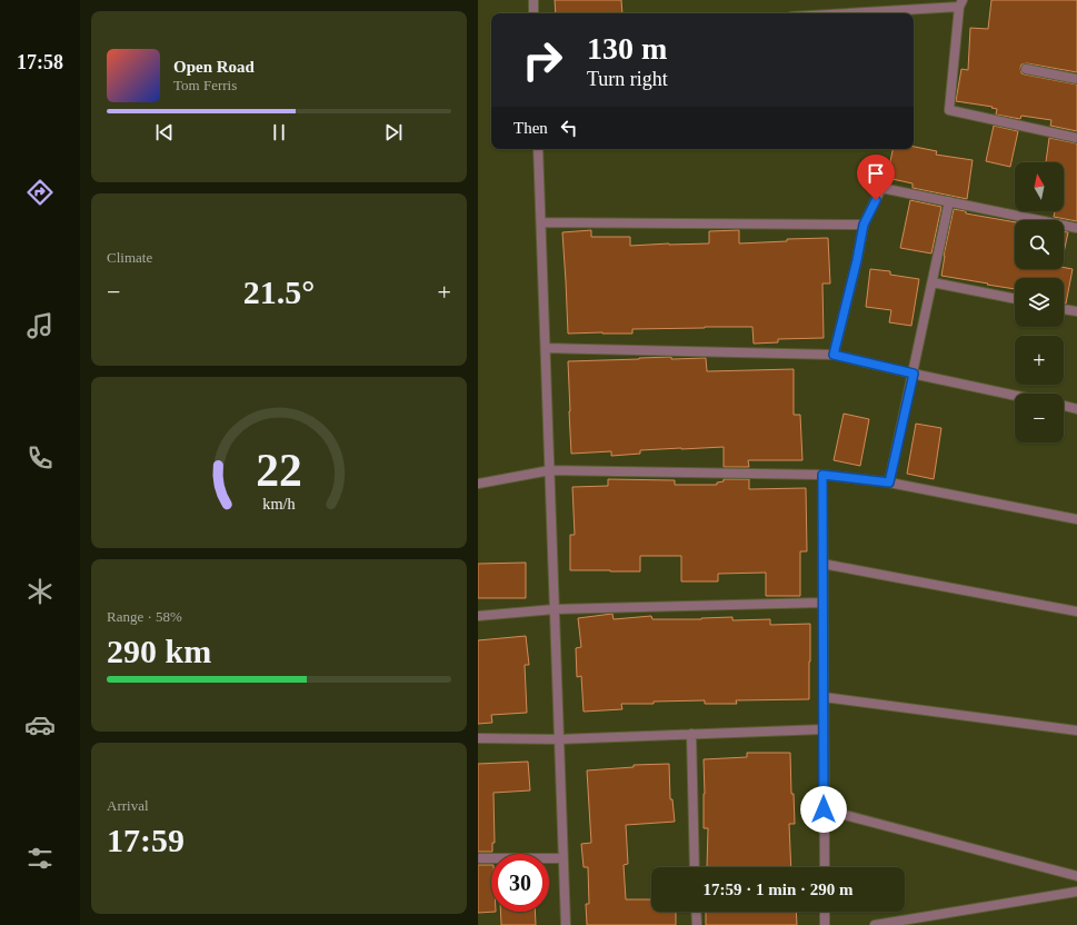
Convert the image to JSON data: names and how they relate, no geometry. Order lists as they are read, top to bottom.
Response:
{
  "north": "top",
  "page": {
    "tabs": "17:58",
    "turn": ["130 m", "Turn right"],
    "song": ["Open Road", "Tom Ferris"],
    "then": "Then",
    "map_buttons": ["+", "−"],
    "tile": [
      "Climate",
      ["Range · 58%", "290 km"],
      ["Arrival", "17:59"]
    ],
    "heat": ["−", "21.5°", "+"],
    "limit": "30",
    "trip": "17:59 · 1 min · 290 m",
    "gauge": ["22", "km/h"]
  }
}
